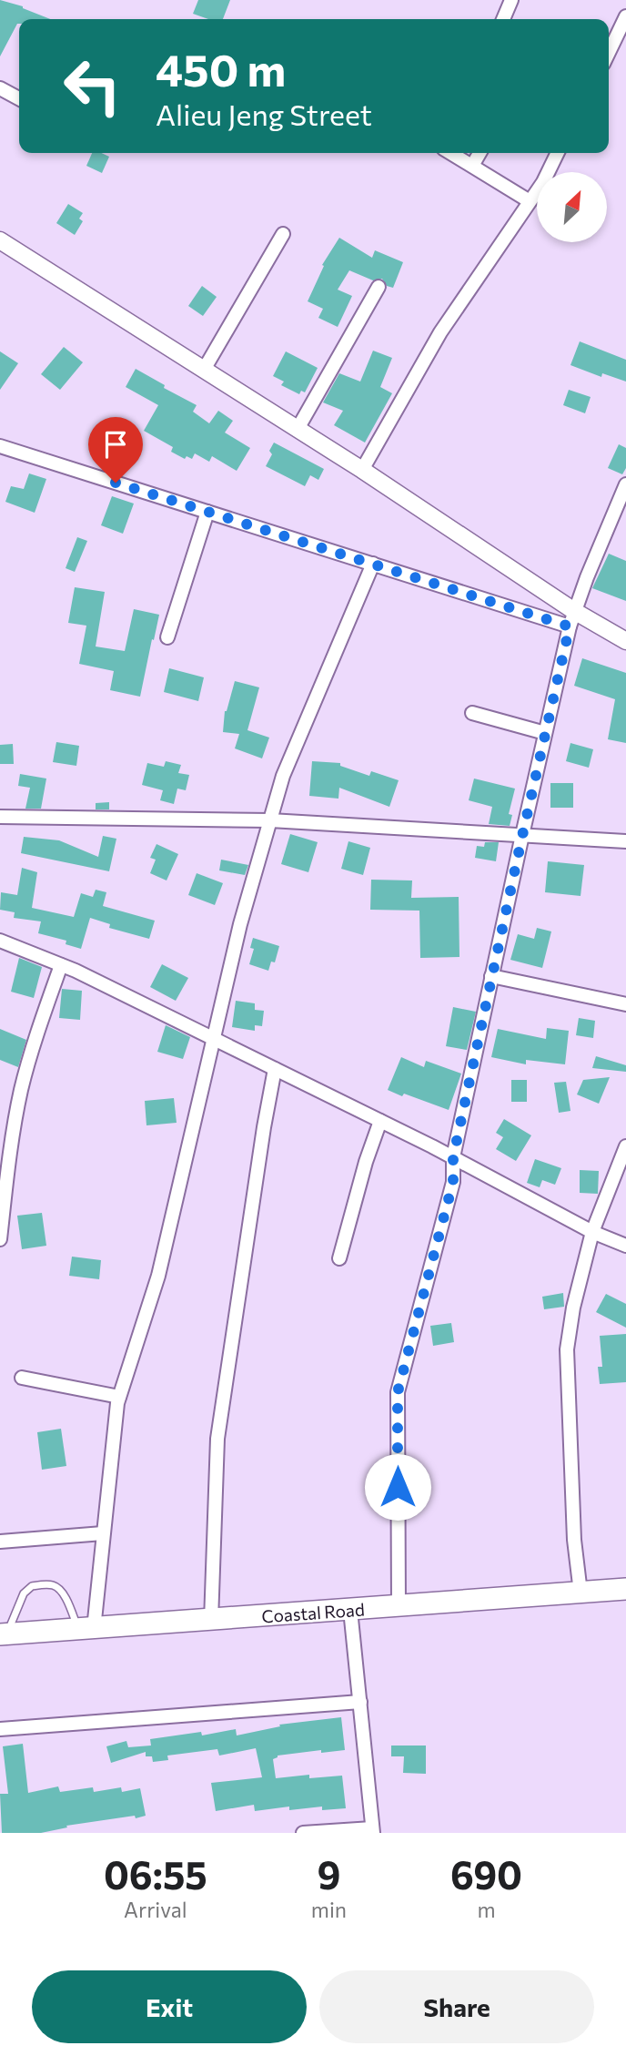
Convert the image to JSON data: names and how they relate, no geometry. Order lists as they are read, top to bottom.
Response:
{
  "streets": {
    "main road": ["Coastal Road"]
  },
  "north": "top right",
  "page": {
    "turn": ["450 m", "Alieu Jeng Street"],
    "eta": [
      "06:55",
      "Arrival",
      "9",
      "min",
      "690",
      "m"
    ],
    "buttons": ["Exit", "Share"]
  }
}
